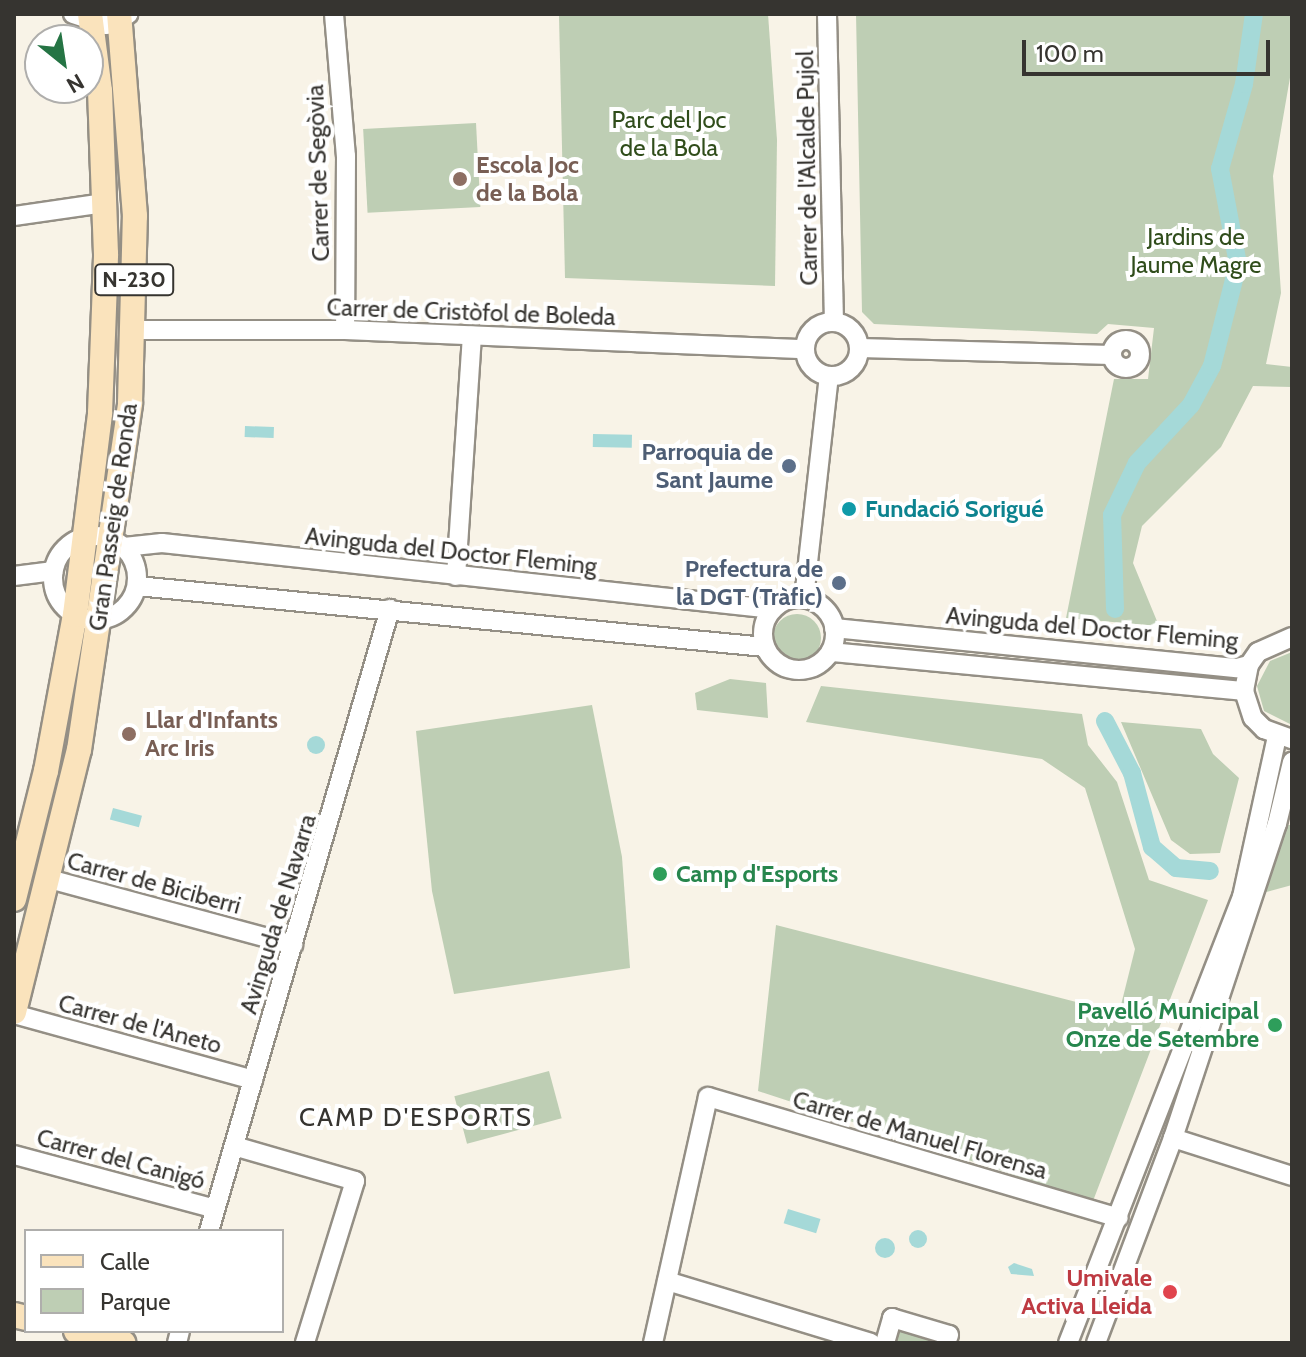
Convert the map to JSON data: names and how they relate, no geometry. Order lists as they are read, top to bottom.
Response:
{
  "streets": {
    "main road": ["N-230", "Gran Passeig de Ronda"],
    "street": [
      "Carrer de l'Alcalde Pujol",
      "Carrer de Segòvia",
      "Carrer de Cristòfol de Boleda",
      "Avinguda del Doctor Fleming",
      "Carrer de Biciberri",
      "Avinguda de Navarra",
      "Carrer de l'Aneto",
      "Carrer de Manuel Florensa",
      "Carrer del Canigó"
    ]
  },
  "crossings": [
    ["Carrer de l'Alcalde Pujol", "Carrer de Cristòfol de Boleda"],
    ["Carrer de Segòvia", "Carrer de Cristòfol de Boleda"],
    ["Carrer de Cristòfol de Boleda", "Gran Passeig de Ronda"],
    ["Gran Passeig de Ronda", "Avinguda del Doctor Fleming"],
    ["Gran Passeig de Ronda", "Carrer de Biciberri"],
    ["Gran Passeig de Ronda", "Carrer de l'Aneto"],
    ["Carrer de Biciberri", "Avinguda de Navarra"],
    ["Avinguda de Navarra", "Carrer de l'Aneto"],
    ["Avinguda de Navarra", "Carrer del Canigó"]
  ],
  "districts": ["CAMP D'ESPORTS"],
  "parks": ["Parc del Joc de la Bola", "Jardins de Jaume Magre"],
  "places": [
    "Escola Joc de la Bola",
    "Parroquia de Sant Jaume",
    "Fundació Sorigué",
    "Prefectura de la DGT (Tràfic)",
    "Llar d'Infants Arc Iris",
    "Camp d'Esports",
    "Pavelló Municipal Onze de Setembre",
    "Umivale Activa Lleida"
  ],
  "legend": ["Calle", "Parque"],
  "scale_bar": "100 m",
  "north": "bottom right"
}
